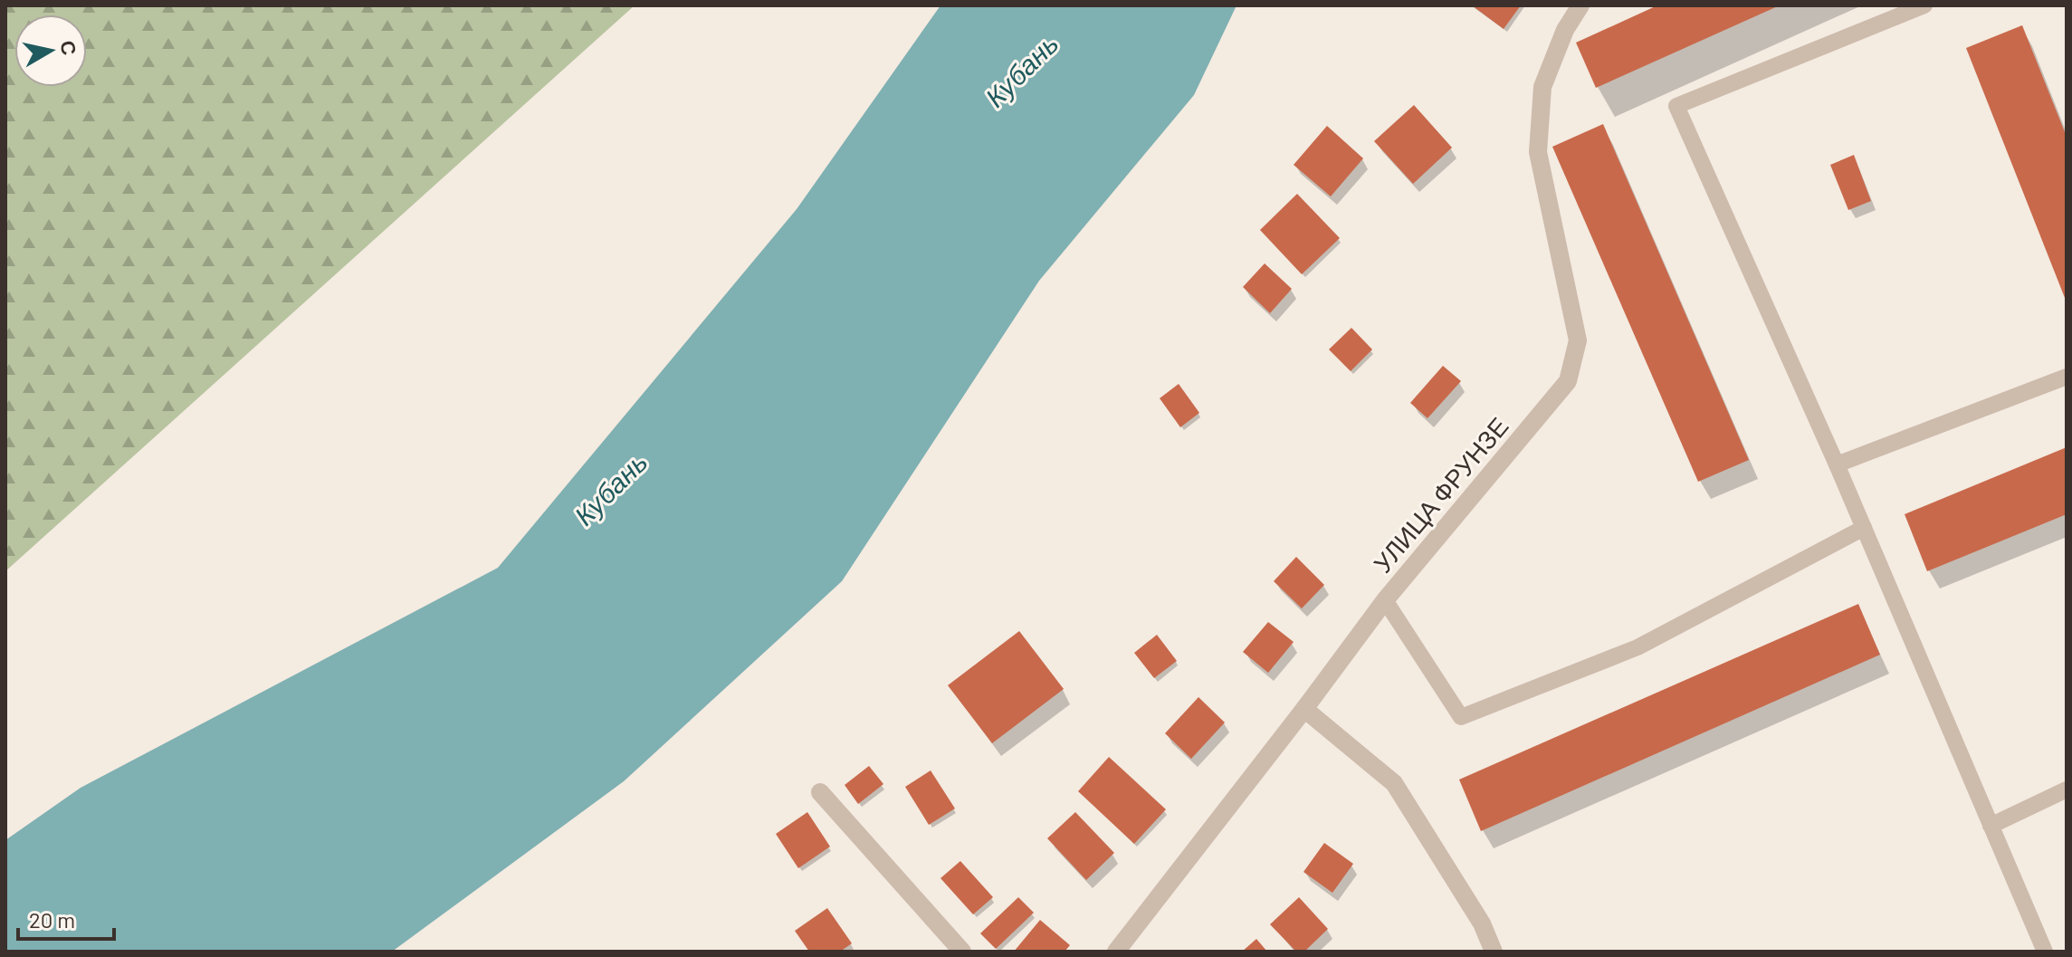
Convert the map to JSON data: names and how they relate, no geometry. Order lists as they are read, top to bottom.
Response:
{
  "streets": {
    "street": ["УЛИЦА ФРУНЗЕ"]
  },
  "water": ["Кубань"],
  "scale_bar": "20 m",
  "north": "right"
}
